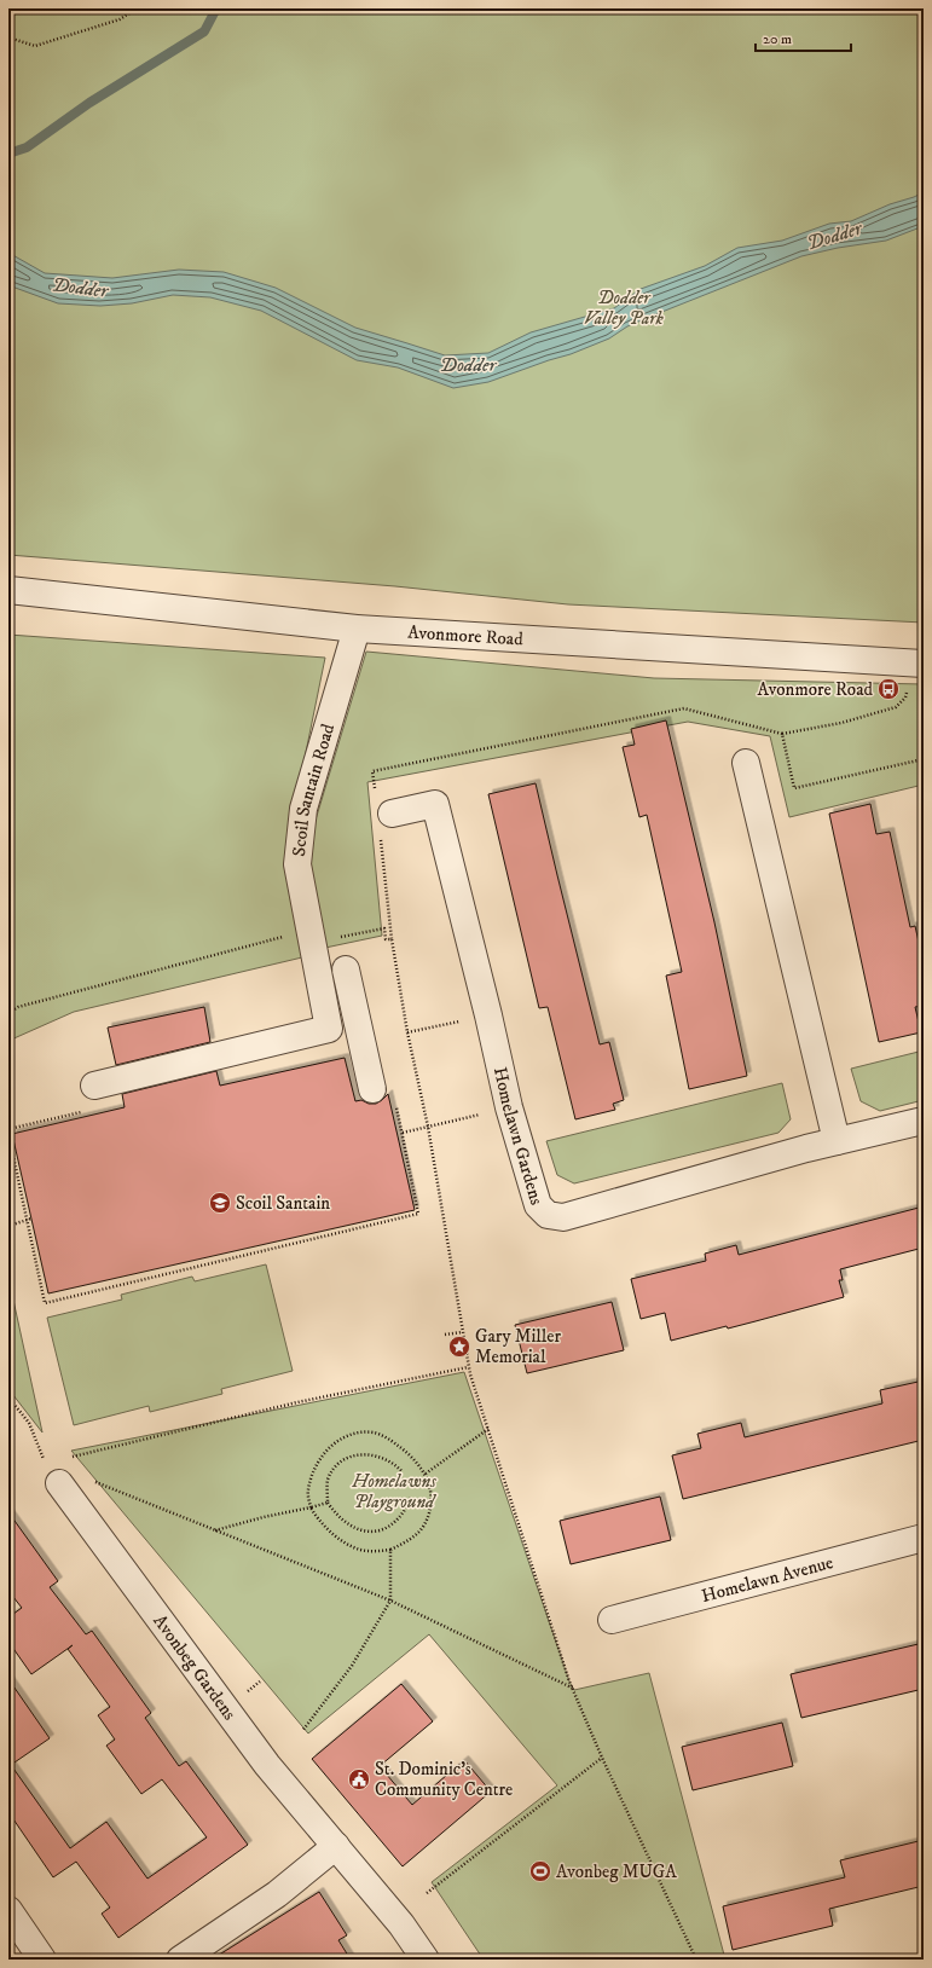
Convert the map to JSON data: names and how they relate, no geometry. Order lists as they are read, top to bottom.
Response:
{
  "streets": {
    "street": [
      "Avonmore Road",
      "Scoil Santain Road",
      "Homelawn Gardens",
      "Homelawn Avenue",
      "Avonbeg Gardens"
    ]
  },
  "crossings": [
    ["Avonmore Road", "Scoil Santain Road"]
  ],
  "water": ["Dodder"],
  "parks": ["Dodder Valley Park", "Homelawns Playground"],
  "places": {
    "bus stop": ["Avonmore Road"],
    "school or university": ["Scoil Santain"],
    "place": ["Gary Miller Memorial"],
    "public building": ["St. Dominic's Community Centre"],
    "sports": ["Avonbeg MUGA"]
  },
  "scale_bar": "20 m"
}
